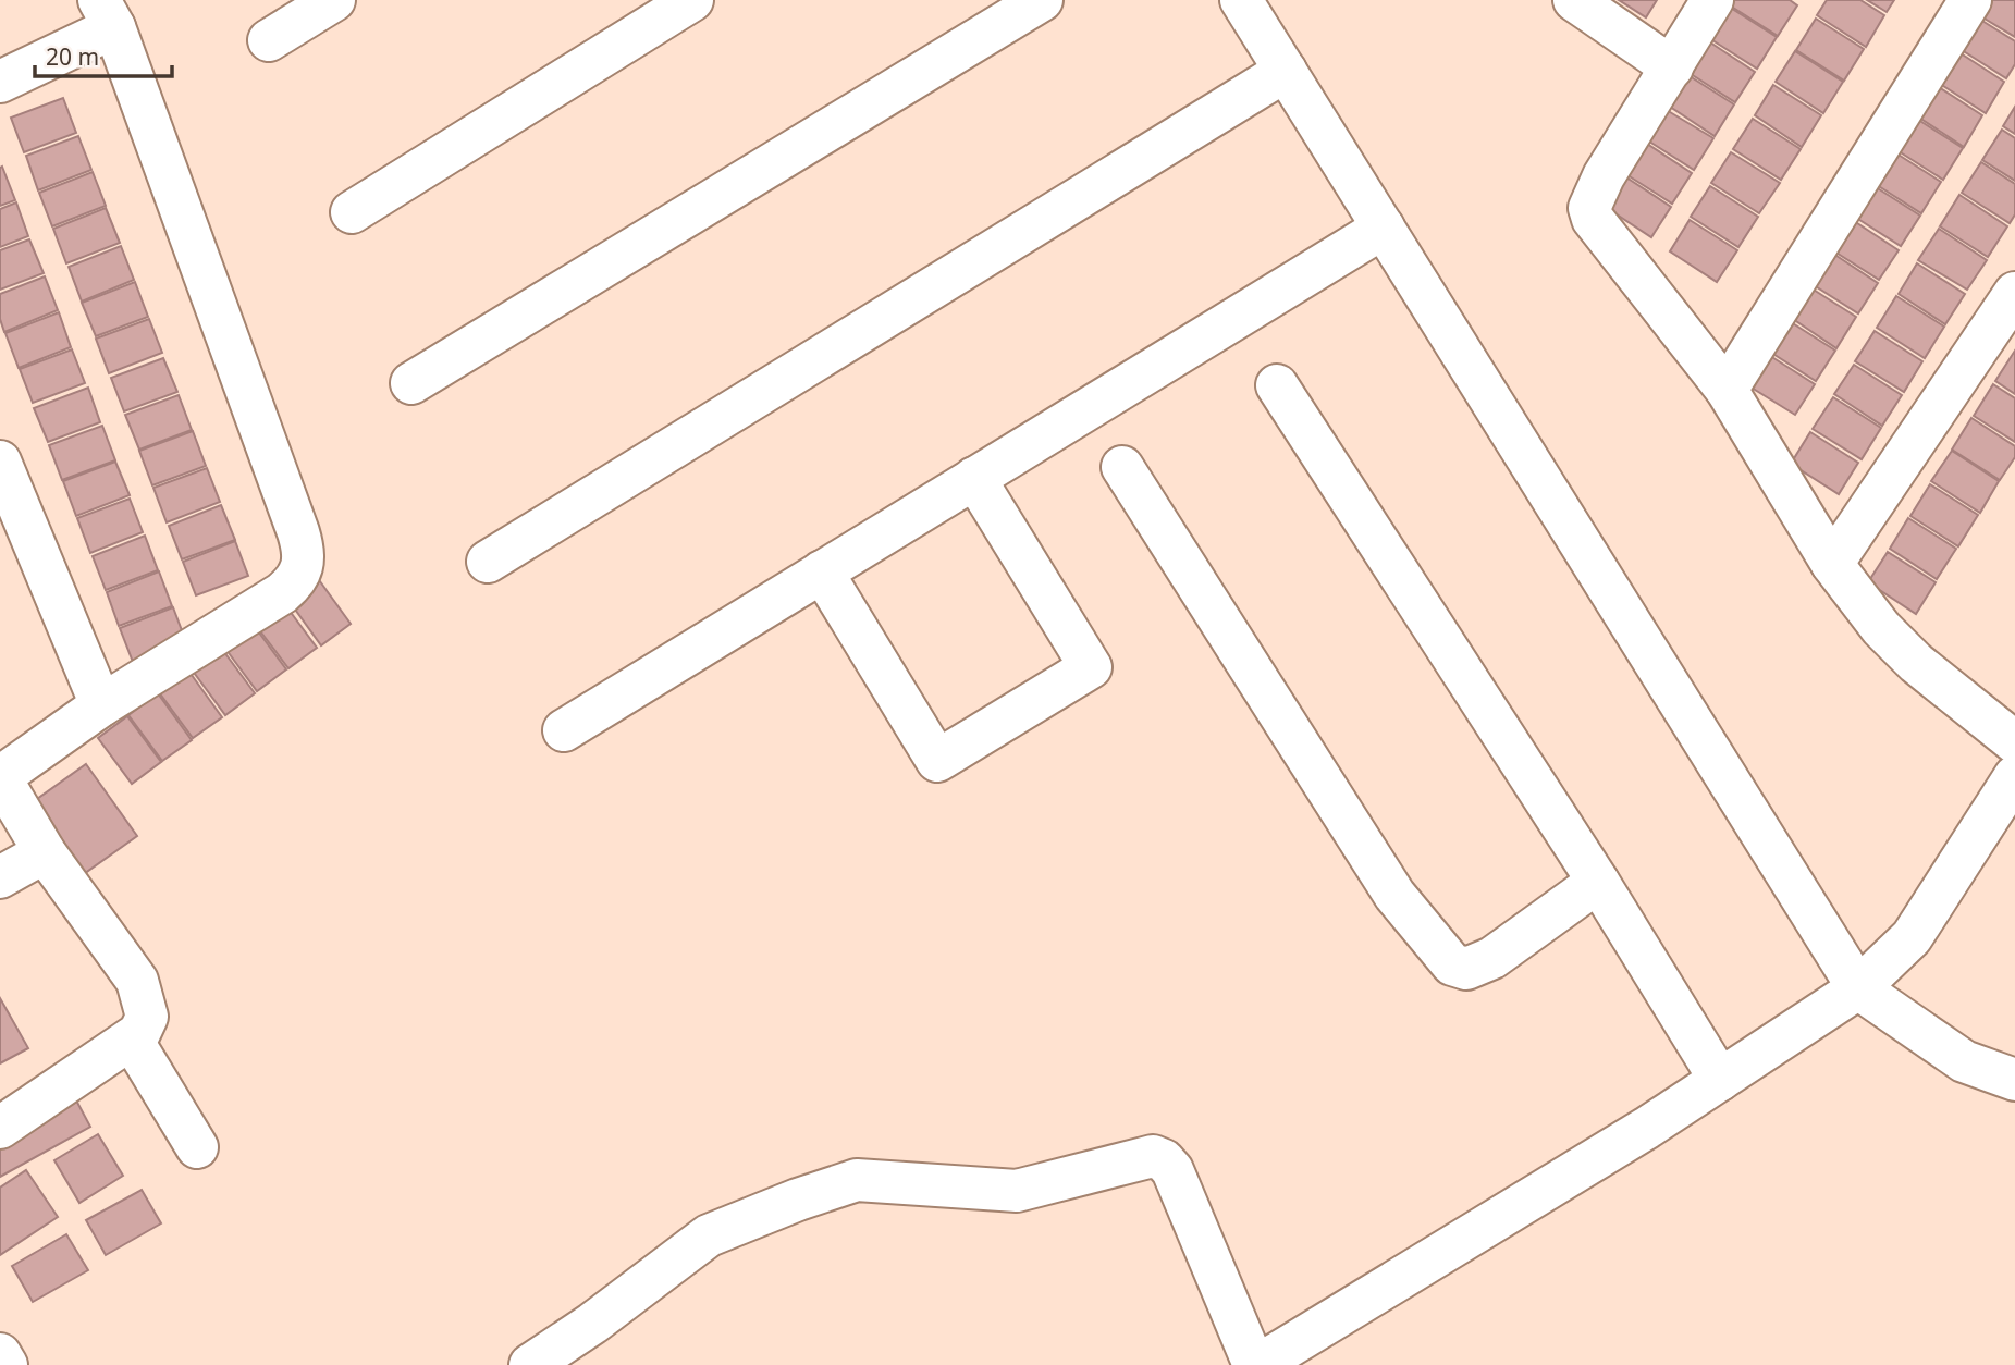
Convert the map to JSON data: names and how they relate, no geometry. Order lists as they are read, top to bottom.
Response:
{
  "scale_bar": "20 m"
}
